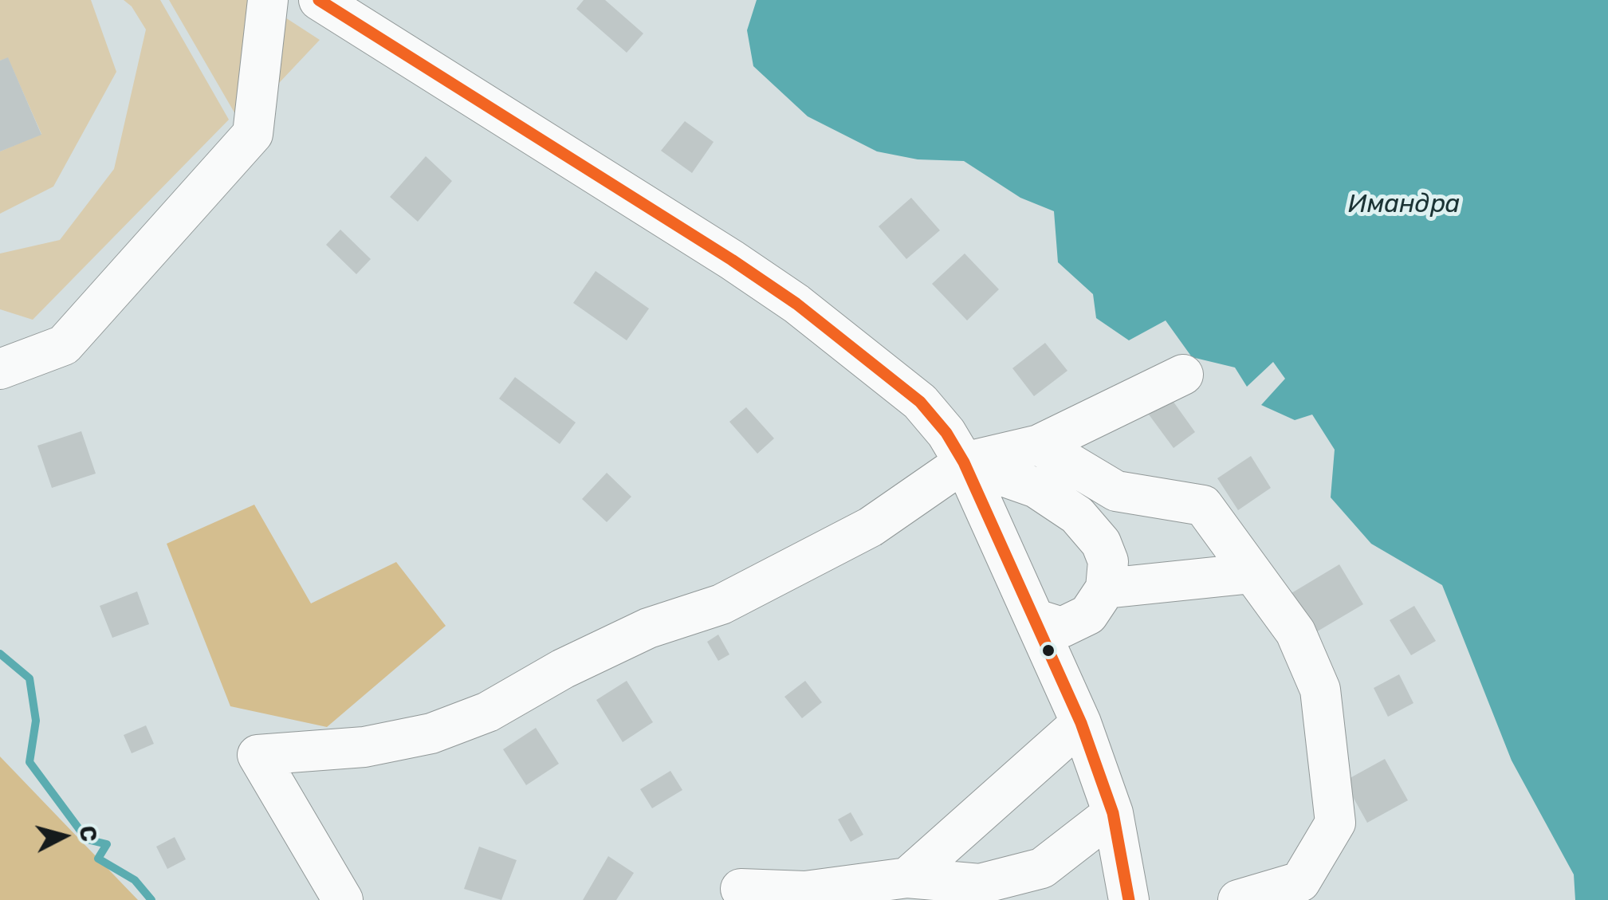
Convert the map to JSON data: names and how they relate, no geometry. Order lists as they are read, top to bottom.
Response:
{
  "water": ["Имандра"],
  "north": "right"
}
